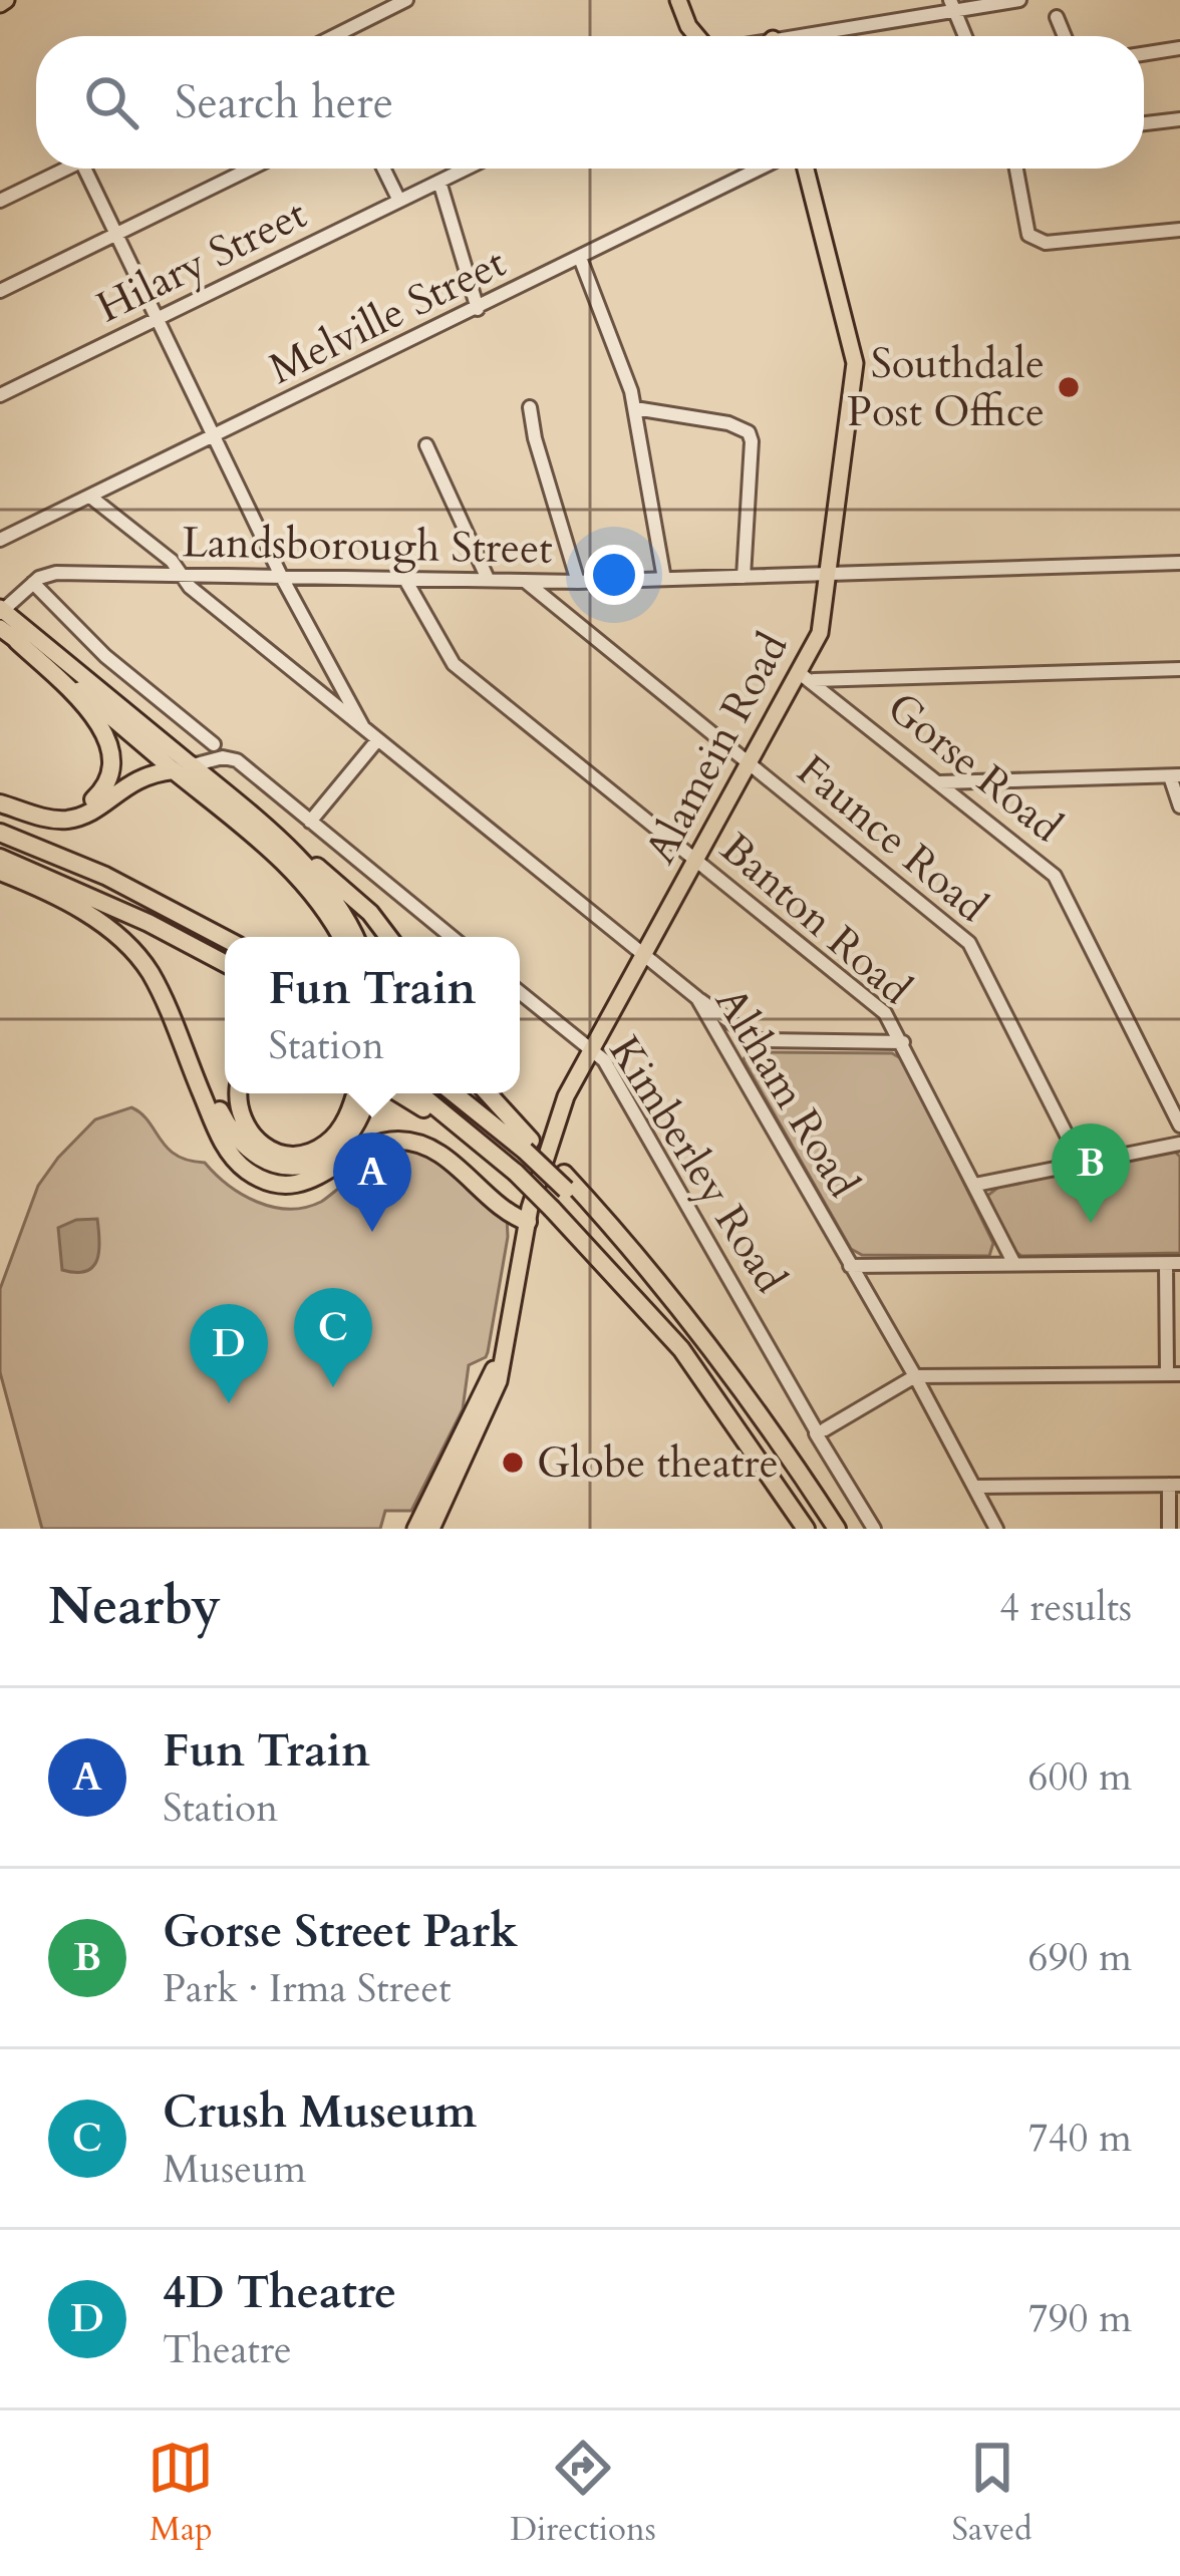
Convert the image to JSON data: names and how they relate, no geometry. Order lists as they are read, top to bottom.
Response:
{
  "streets": {
    "main road": ["Alamein Road"],
    "street": [
      "Hilary Street",
      "Melville Street",
      "Landsborough Street",
      "Gorse Road",
      "Faunce Road",
      "Banton Road",
      "Altham Road",
      "Kimberley Road"
    ]
  },
  "crossings": [
    ["Hilary Street", "Altham Road"],
    ["Melville Street", "Altham Road"],
    ["Landsborough Street", "Alamein Road"],
    ["Landsborough Street", "Faunce Road"],
    ["Landsborough Street", "Banton Road"],
    ["Landsborough Street", "Altham Road"],
    ["Alamein Road", "Gorse Road"],
    ["Alamein Road", "Faunce Road"],
    ["Alamein Road", "Banton Road"],
    ["Alamein Road", "Altham Road"],
    ["Alamein Road", "Kimberley Road"]
  ],
  "places": ["Southdale Post Office", "Globe theatre"],
  "page": {
    "search": "Search here",
    "popup": ["Fun Train", "Station"],
    "pins": [
      "B",
      "A",
      "C",
      "D"
    ],
    "heading": ["Nearby", "4 results"],
    "list": [
      {
        "mark": "A",
        "name": "Fun Train",
        "note": "Station",
        "value": "600 m"
      },
      {
        "mark": "B",
        "name": "Gorse Street Park",
        "note": "Park · Irma Street",
        "value": "690 m"
      },
      {
        "mark": "C",
        "name": "Crush Museum",
        "note": "Museum",
        "value": "740 m"
      },
      {
        "mark": "D",
        "name": "4D Theatre",
        "note": "Theatre",
        "value": "790 m"
      }
    ],
    "nav": ["Map", "Directions", "Saved"]
  }
}
